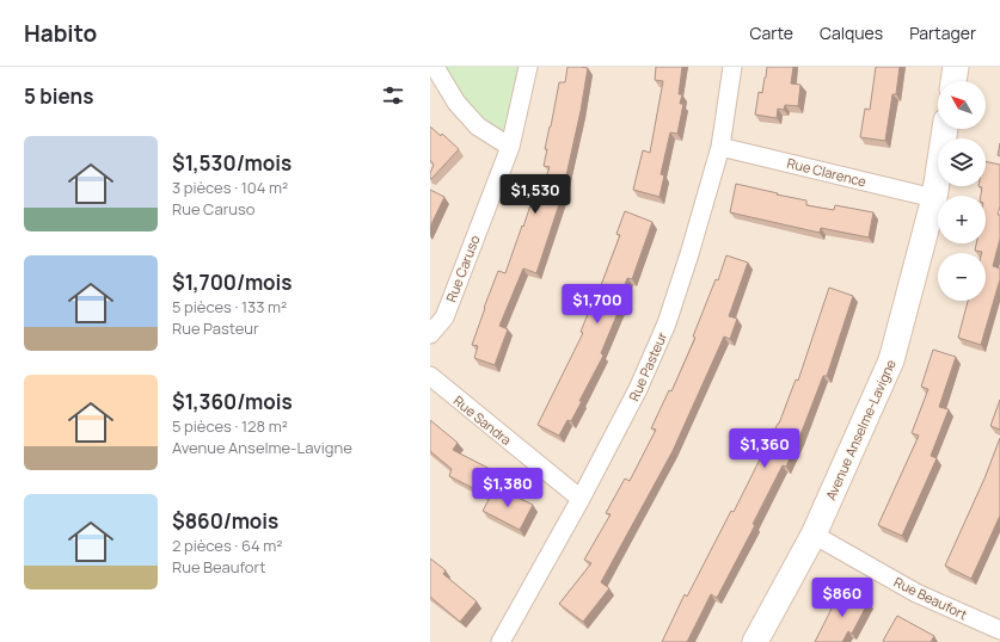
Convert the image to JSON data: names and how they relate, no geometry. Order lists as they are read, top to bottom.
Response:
{
  "streets": {
    "street": [
      "Rue Clarence",
      "Rue Caruso",
      "Rue Pasteur",
      "Rue Sandra",
      "Avenue Anselme-Lavigne",
      "Rue Beaufort"
    ]
  },
  "crossings": [
    ["Rue Clarence", "Rue Pasteur"],
    ["Rue Clarence", "Avenue Anselme-Lavigne"],
    ["Rue Pasteur", "Rue Sandra"],
    ["Avenue Anselme-Lavigne", "Rue Beaufort"]
  ],
  "north": "top left",
  "page": {
    "header": "Habito",
    "nav": ["Carte", "Calques", "Partager"],
    "heading": "5 biens",
    "map_buttons": ["+", "−"],
    "list": [
      {
        "name": "$1,530/mois",
        "note": "3 pièces · 104 m² · Rue Caruso"
      },
      {
        "name": "$1,700/mois",
        "note": "5 pièces · 133 m² · Rue Pasteur"
      },
      {
        "name": "$1,360/mois",
        "note": "5 pièces · 128 m² · Avenue Anselme-Lavigne"
      },
      {
        "name": "$860/mois",
        "note": "2 pièces · 64 m² · Rue Beaufort"
      }
    ],
    "price": [
      "$1,530",
      "$1,700",
      "$1,360",
      "$1,380",
      "$860"
    ]
  }
}
